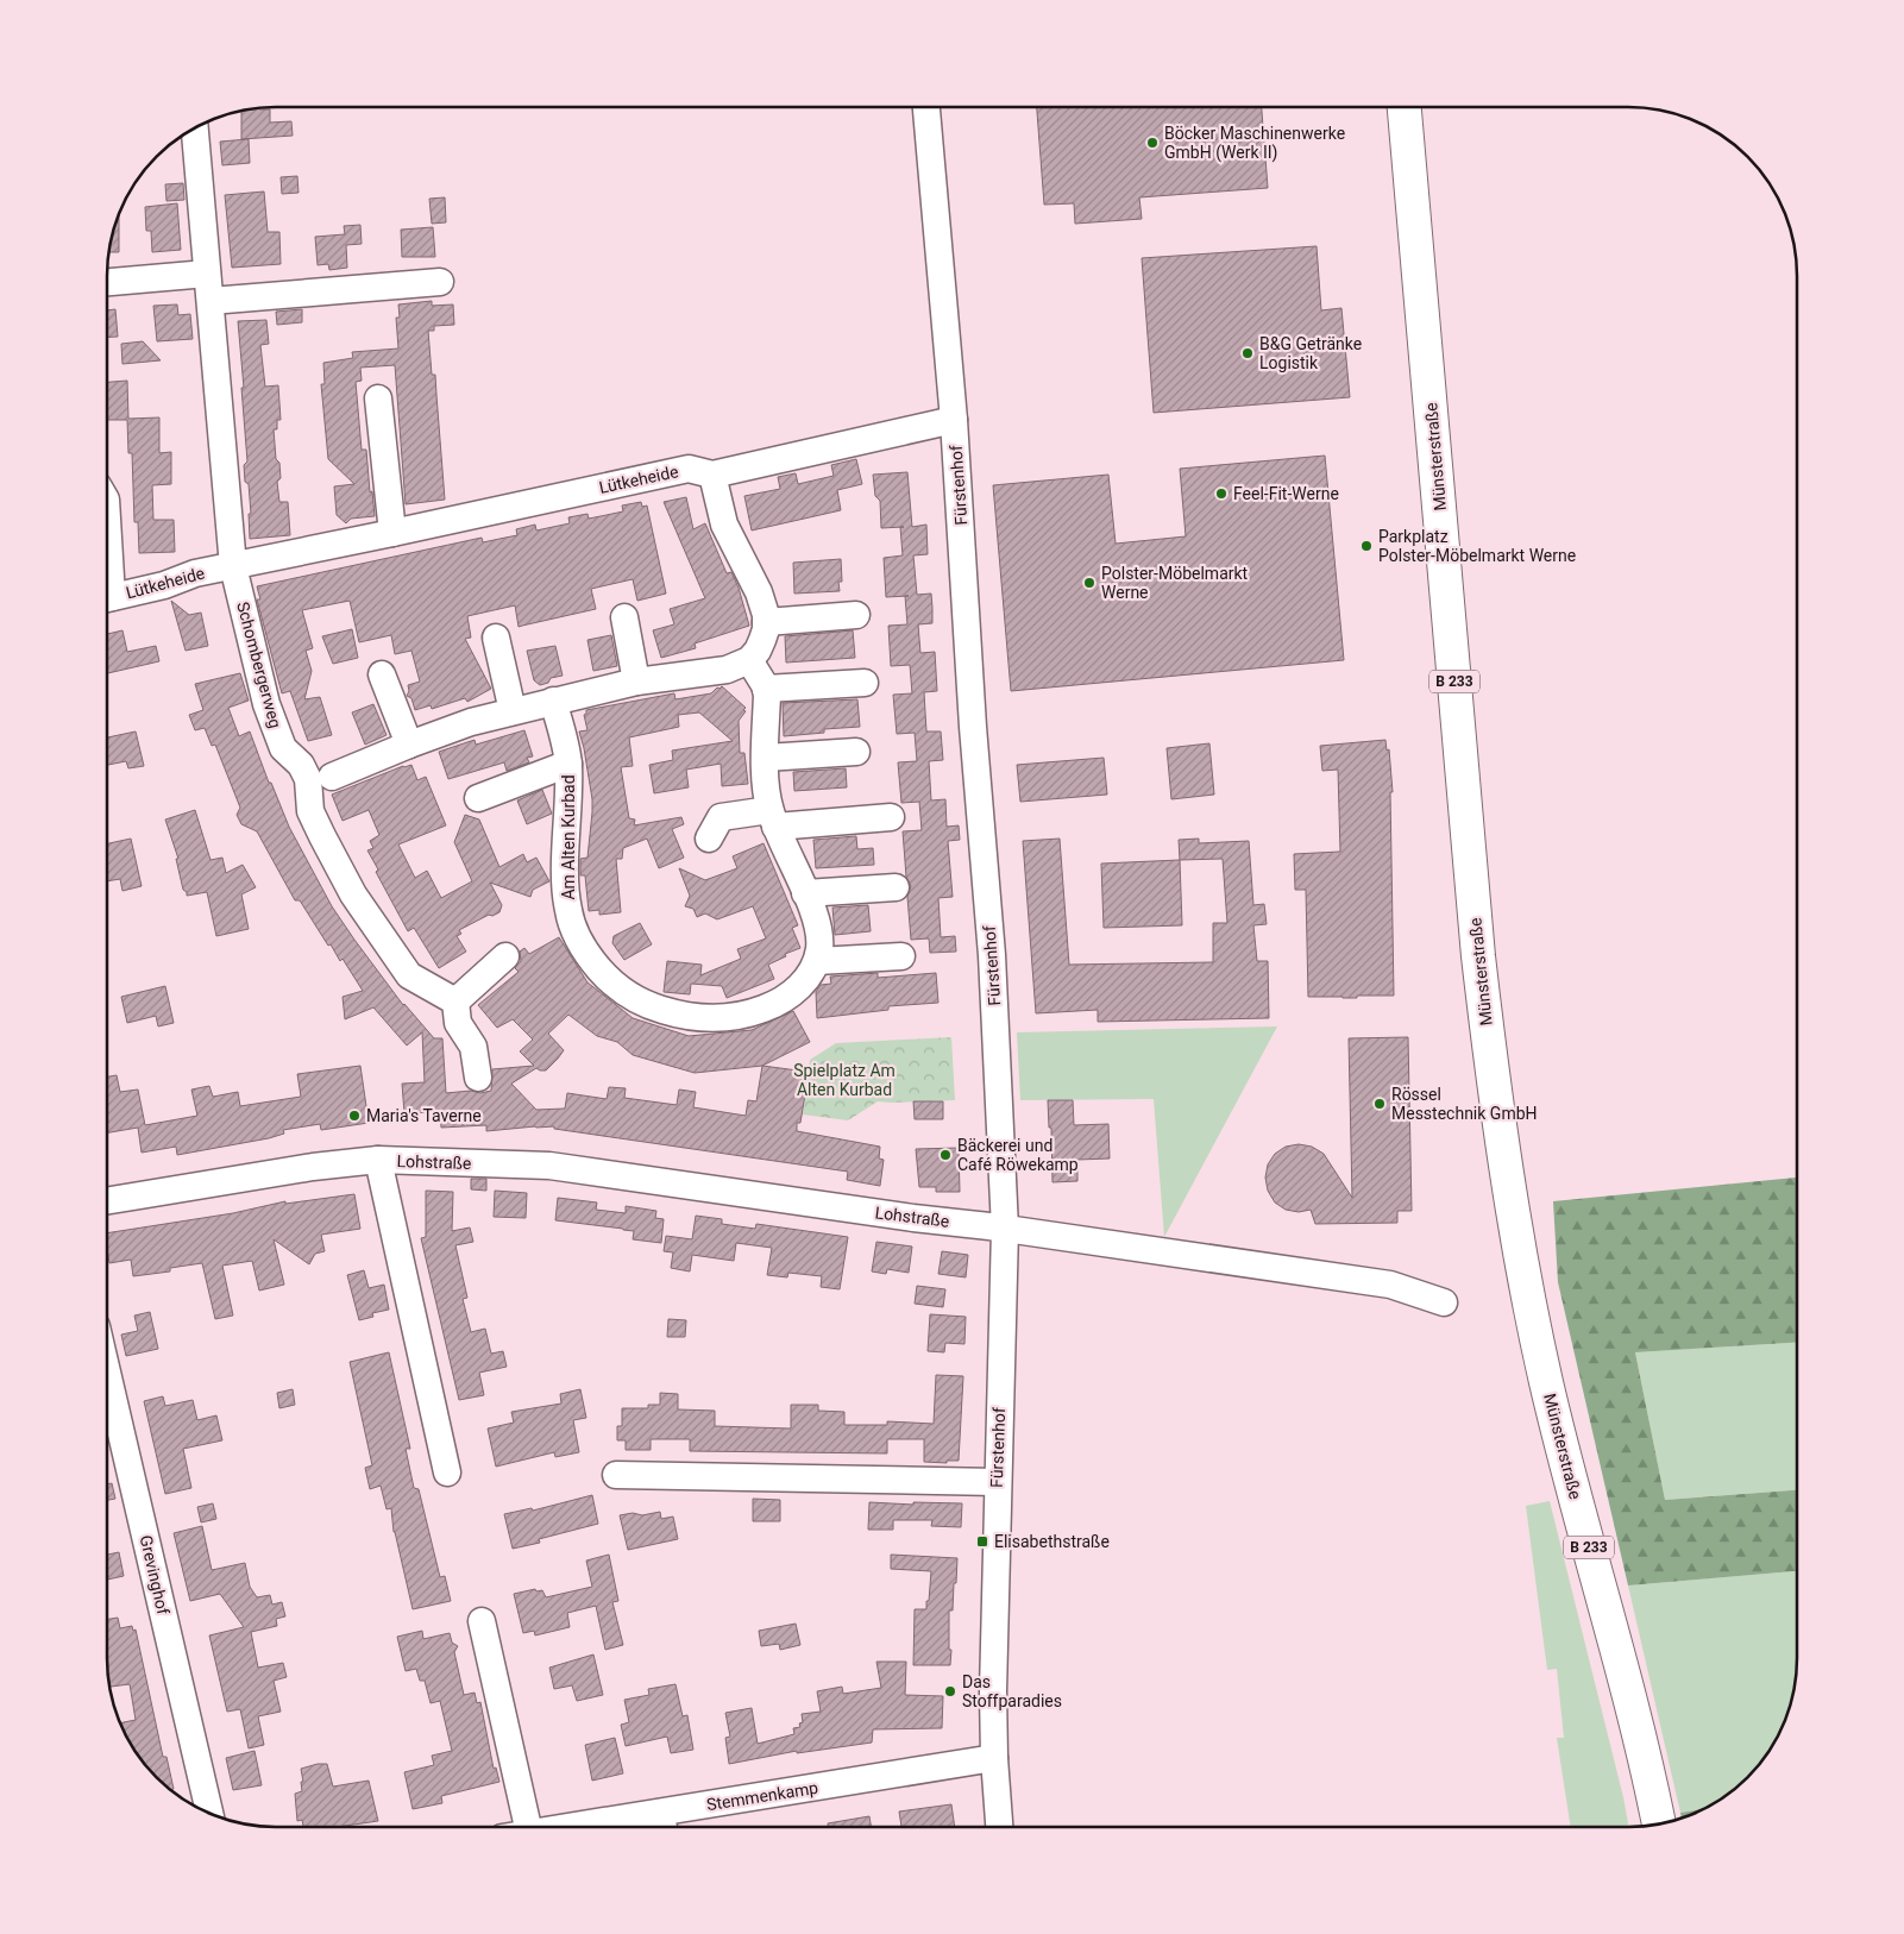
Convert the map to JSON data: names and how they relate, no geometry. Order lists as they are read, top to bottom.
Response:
{
  "streets": {
    "main road": ["Münsterstraße", "B 233"],
    "street": [
      "Lütkeheide",
      "Fürstenhof",
      "Schombergerweg",
      "Am Alten Kurbad",
      "Lohstraße",
      "Grevinghof",
      "Stemmenkamp"
    ]
  },
  "crossings": [
    ["Lütkeheide", "Fürstenhof"],
    ["Lütkeheide", "Schombergerweg"],
    ["Fürstenhof", "Lohstraße"],
    ["Fürstenhof", "Stemmenkamp"]
  ],
  "parks": ["Spielplatz Am Alten Kurbad"],
  "places": {
    "other": [
      "Böcker Maschinenwerke GmbH (Werk II)",
      "B&G Getränke Logistik",
      "Feel-Fit-Werne",
      "Parkplatz Polster-Möbelmarkt Werne",
      "Polster-Möbelmarkt Werne",
      "Rössel Messtechnik GmbH",
      "Maria's Taverne",
      "Bäckerei und Café Röwekamp",
      "Das Stoffparadies"
    ],
    "transit": ["Elisabethstraße"]
  }
}
